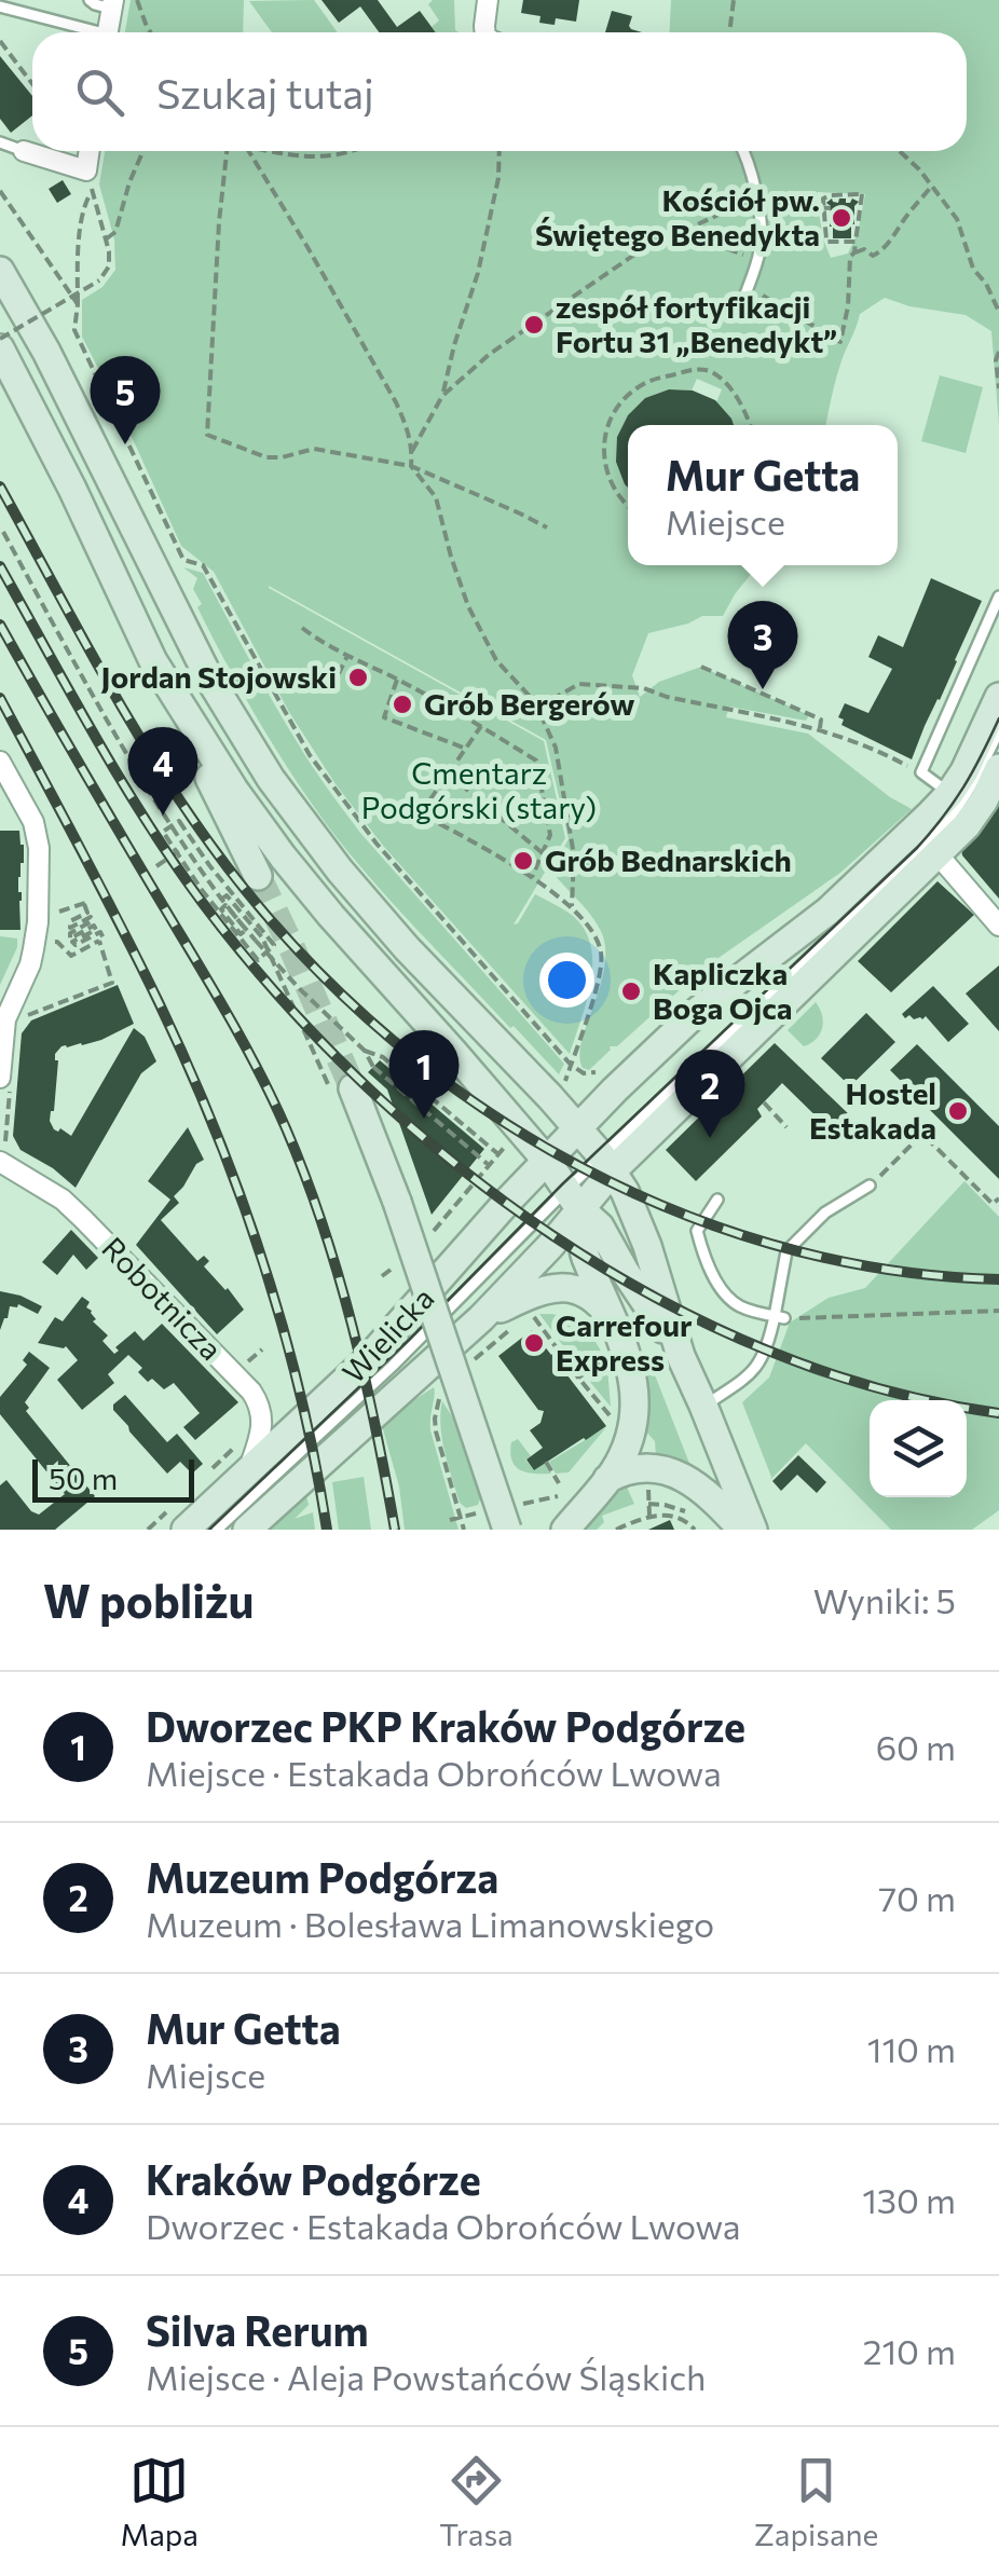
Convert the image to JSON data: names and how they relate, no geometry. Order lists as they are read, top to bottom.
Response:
{
  "streets": {
    "main road": ["Wielicka"],
    "street": ["Robotnicza"]
  },
  "crossings": [
    ["Robotnicza", "Wielicka"]
  ],
  "parks": ["Cmentarz Podgórski (stary)"],
  "places": [
    "Kościół pw. Świętego Benedykta",
    "zespół fortyfikacji Fortu 31 „Benedykt”",
    "Jordan Stojowski",
    "Grób Bergerów",
    "Grób Bednarskich",
    "Kapliczka Boga Ojca",
    "Hostel Estakada",
    "Carrefour Express"
  ],
  "scale_bar": "50 m",
  "page": {
    "search": "Szukaj tutaj",
    "pins": [
      "5",
      "3",
      "4",
      "1",
      "2"
    ],
    "popup": ["Mur Getta", "Miejsce"],
    "scale": "50 m",
    "heading": ["W pobliżu", "Wyniki: 5"],
    "list": [
      {
        "mark": "1",
        "name": "Dworzec PKP Kraków Podgórze",
        "note": "Miejsce · Estakada Obrońców Lwowa",
        "value": "60 m"
      },
      {
        "mark": "2",
        "name": "Muzeum Podgórza",
        "note": "Muzeum · Bolesława Limanowskiego",
        "value": "70 m"
      },
      {
        "mark": "3",
        "name": "Mur Getta",
        "note": "Miejsce",
        "value": "110 m"
      },
      {
        "mark": "4",
        "name": "Kraków Podgórze",
        "note": "Dworzec · Estakada Obrońców Lwowa",
        "value": "130 m"
      },
      {
        "mark": "5",
        "name": "Silva Rerum",
        "note": "Miejsce · Aleja Powstańców Śląskich",
        "value": "210 m"
      }
    ],
    "nav": ["Mapa", "Trasa", "Zapisane"]
  }
}
